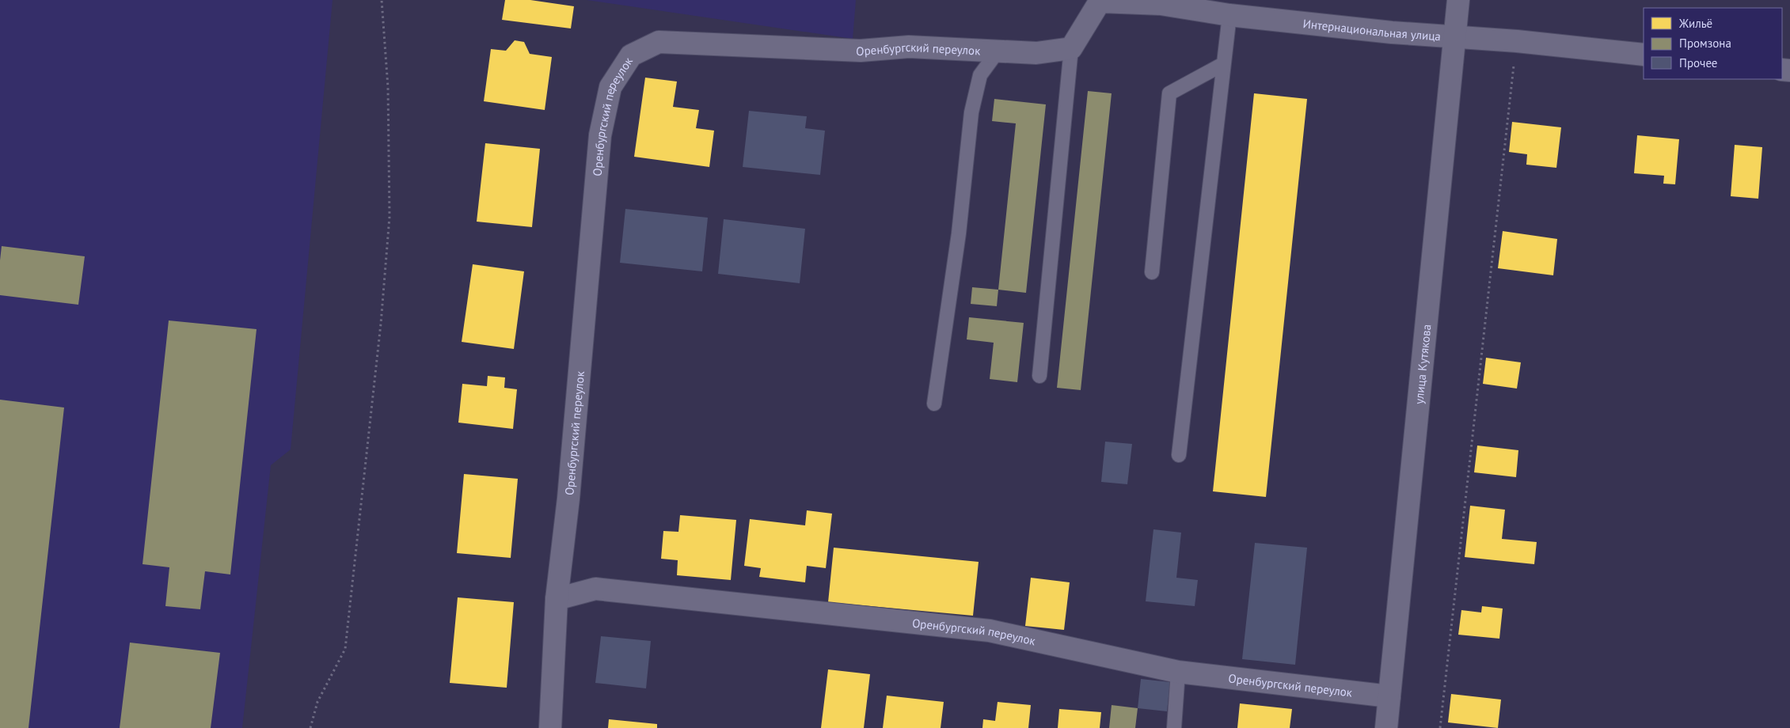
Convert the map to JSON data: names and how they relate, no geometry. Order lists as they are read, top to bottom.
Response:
{
  "streets": {
    "street": ["Интернациональная улица", "Оренбургский переулок", "улица Кутякова"]
  },
  "crossings": [
    ["Интернациональная улица", "улица Кутякова"],
    ["Оренбургский переулок", "улица Кутякова"]
  ],
  "legend": ["Жильё", "Промзона", "Прочее"]
}
